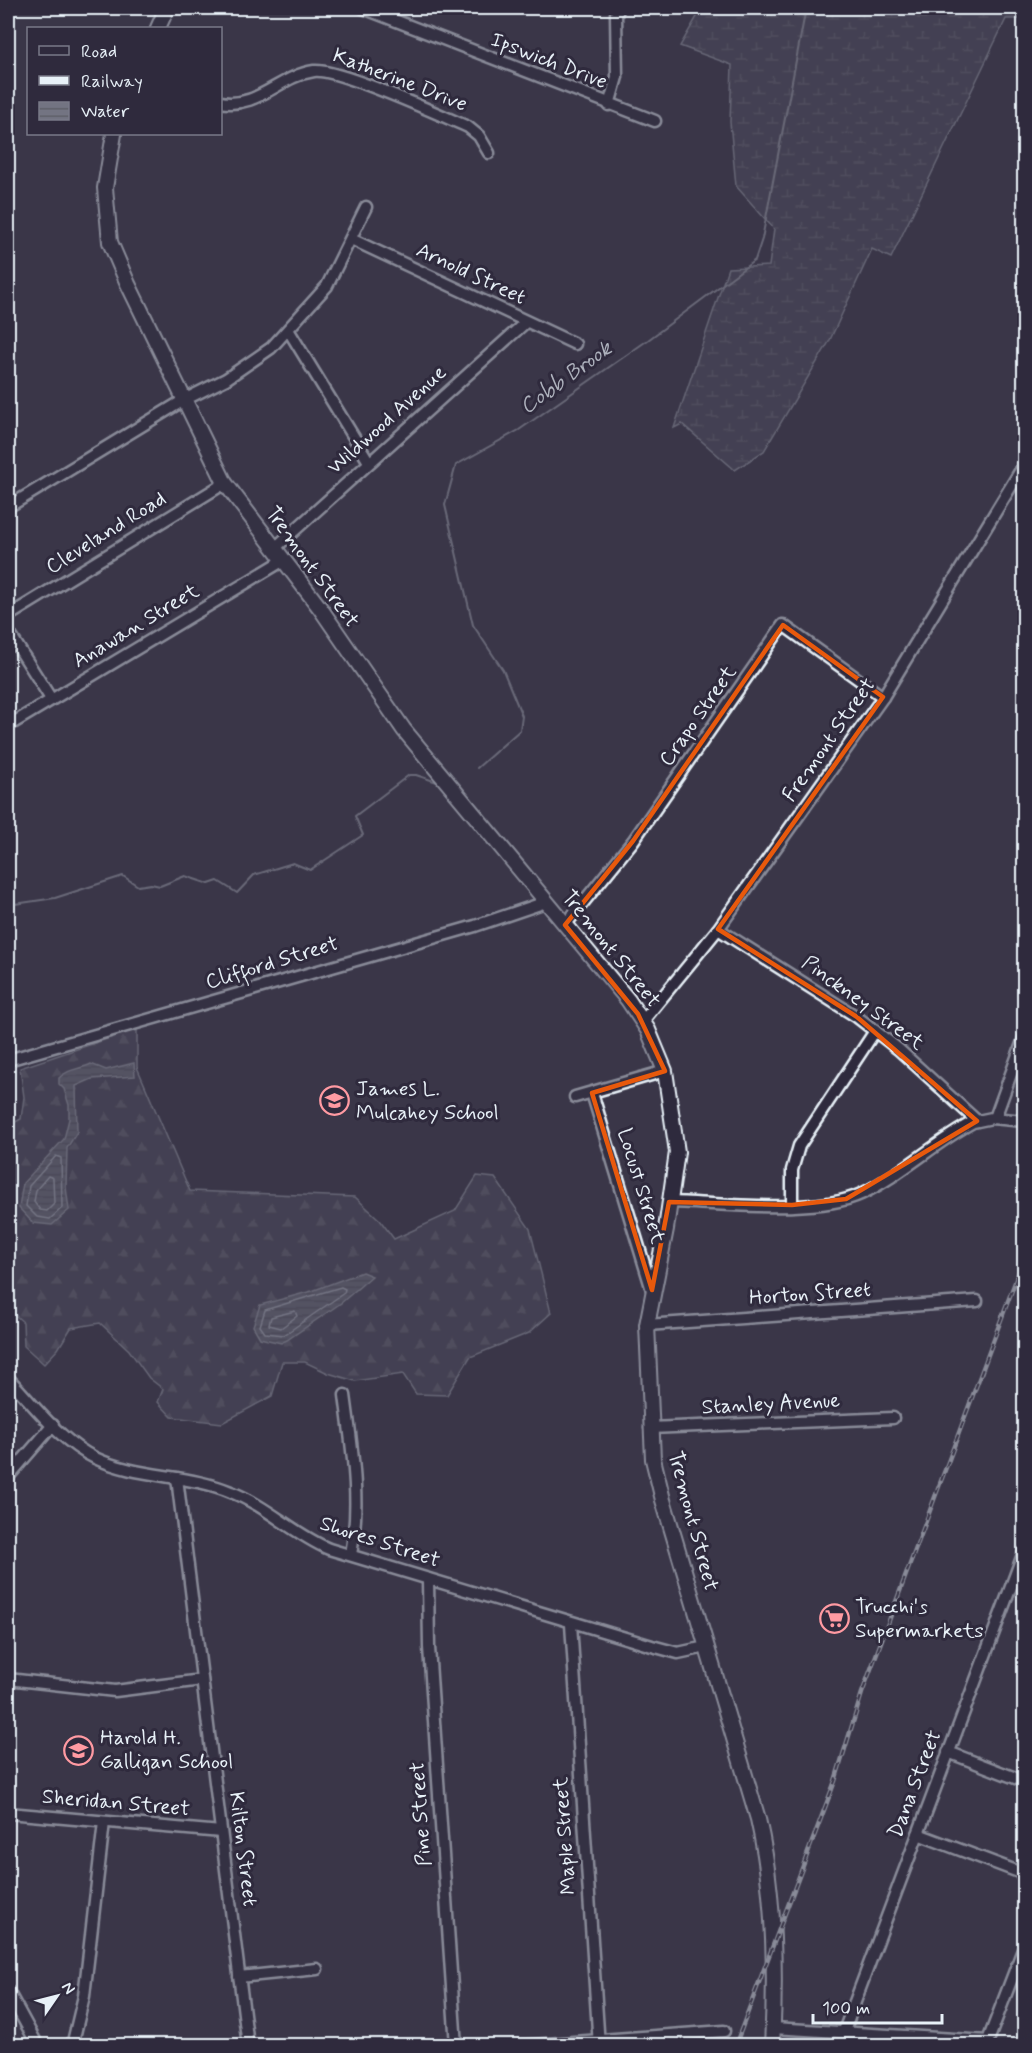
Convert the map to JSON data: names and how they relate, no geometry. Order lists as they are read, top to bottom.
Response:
{
  "streets": {
    "main road": ["Tremont Street"],
    "street": [
      "Ipswich Drive",
      "Katherine Drive",
      "Arnold Street",
      "Wildwood Avenue",
      "Cleveland Road",
      "Anawan Street",
      "Crapo Street",
      "Fremont Street",
      "Clifford Street",
      "Pinckney Street",
      "Locust Street",
      "Horton Street",
      "Stanley Avenue",
      "Shores Street",
      "Dana Street",
      "Sheridan Street",
      "Pine Street",
      "Maple Street",
      "Kilton Street"
    ]
  },
  "crossings": [
    ["Arnold Street", "Wildwood Avenue"],
    ["Wildwood Avenue", "Tremont Street"],
    ["Wildwood Avenue", "Anawan Street"],
    ["Cleveland Road", "Tremont Street"],
    ["Tremont Street", "Anawan Street"],
    ["Tremont Street", "Crapo Street"],
    ["Tremont Street", "Fremont Street"],
    ["Tremont Street", "Clifford Street"],
    ["Tremont Street", "Locust Street"],
    ["Tremont Street", "Horton Street"],
    ["Tremont Street", "Stanley Avenue"],
    ["Tremont Street", "Shores Street"],
    ["Crapo Street", "Fremont Street"],
    ["Fremont Street", "Pinckney Street"],
    ["Shores Street", "Pine Street"],
    ["Shores Street", "Maple Street"],
    ["Shores Street", "Kilton Street"],
    ["Sheridan Street", "Kilton Street"]
  ],
  "water": ["Cobb Brook"],
  "places": {
    "school or university": ["James L. Mulcahey School", "Harold H. Galligan School"],
    "supermarket": ["Trucchi's Supermarkets"]
  },
  "legend": ["Road", "Railway", "Water"],
  "scale_bar": "100 m",
  "north": "top right"
}
